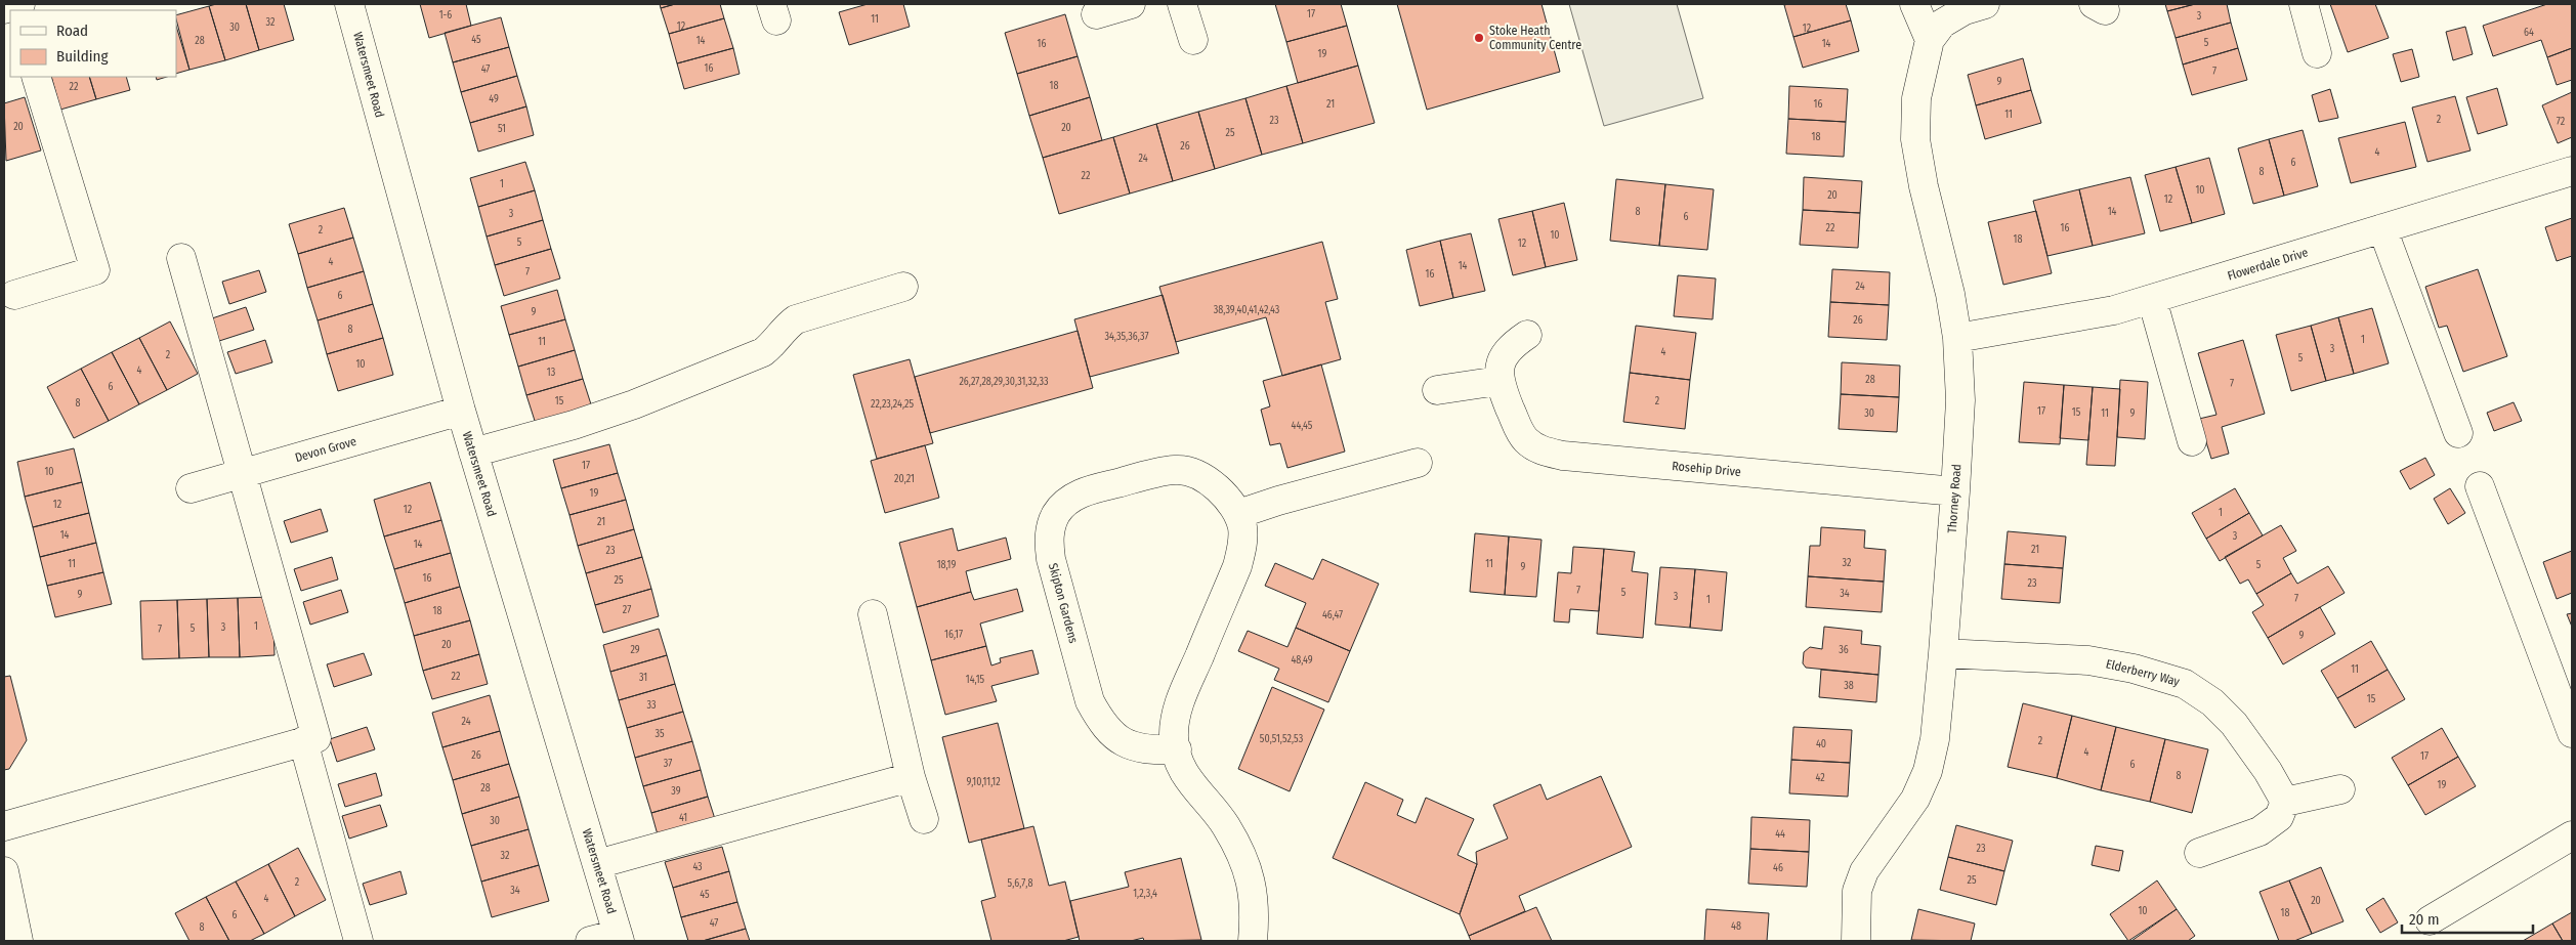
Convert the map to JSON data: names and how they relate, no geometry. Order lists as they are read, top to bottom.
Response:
{
  "streets": {
    "street": [
      "Watersmeet Road",
      "Flowerdale Drive",
      "Devon Grove",
      "Rosehip Drive",
      "Thorney Road",
      "Skipton Gardens",
      "Elderberry Way"
    ]
  },
  "crossings": [
    ["Watersmeet Road", "Devon Grove"],
    ["Flowerdale Drive", "Thorney Road"],
    ["Rosehip Drive", "Thorney Road"],
    ["Thorney Road", "Elderberry Way"]
  ],
  "places": ["Stoke Heath Community Centre"],
  "house_numbers": [
    "17",
    "1-6",
    "3",
    "11",
    "32",
    "12",
    "30",
    "12",
    "64",
    "45",
    "28",
    "14",
    "5",
    "16",
    "14",
    "19",
    "16",
    "47",
    "7",
    "9",
    "18",
    "22",
    "49",
    "21",
    "16",
    "11",
    "2",
    "23",
    "72",
    "20",
    "20",
    "51",
    "25",
    "18",
    "26",
    "4",
    "24",
    "6",
    "8",
    "22",
    "1",
    "10",
    "20",
    "12",
    "8",
    "14",
    "3",
    "6",
    "22",
    "16",
    "2",
    "10",
    "18",
    "5",
    "12",
    "4",
    "14",
    "7",
    "16",
    "24",
    "6",
    "38,39,40,41,42,43",
    "9",
    "26",
    "8",
    "34,35,36,37",
    "1",
    "11",
    "3",
    "4",
    "2",
    "5",
    "10",
    "4",
    "13",
    "28",
    "26,27,28,29,30,31,32,33",
    "7",
    "6",
    "15",
    "2",
    "8",
    "22,23,24,25",
    "17",
    "15",
    "30",
    "11",
    "9",
    "44,45",
    "17",
    "10",
    "20,21",
    "19",
    "12",
    "12",
    "1",
    "21",
    "14",
    "3",
    "14",
    "21",
    "23",
    "32",
    "11",
    "11",
    "18,19",
    "5",
    "9",
    "16",
    "25",
    "23",
    "7",
    "5",
    "34",
    "9",
    "3",
    "7",
    "1",
    "27",
    "18",
    "46,47",
    "1",
    "3",
    "5",
    "7",
    "16,17",
    "9",
    "20",
    "29",
    "36",
    "48,49",
    "11",
    "22",
    "31",
    "14,15",
    "38",
    "15",
    "33",
    "24",
    "35",
    "50,51,52,53",
    "2",
    "40",
    "4",
    "26",
    "17",
    "37",
    "6",
    "8",
    "42",
    "9,10,11,12",
    "19",
    "28",
    "39",
    "41",
    "30",
    "44",
    "23",
    "32",
    "43",
    "46",
    "25",
    "2",
    "5,6,7,8",
    "34",
    "1,2,3,4",
    "45",
    "4",
    "20",
    "10",
    "18",
    "6",
    "47",
    "48",
    "8"
  ],
  "legend": ["Road", "Building"],
  "scale_bar": "20 m"
}
